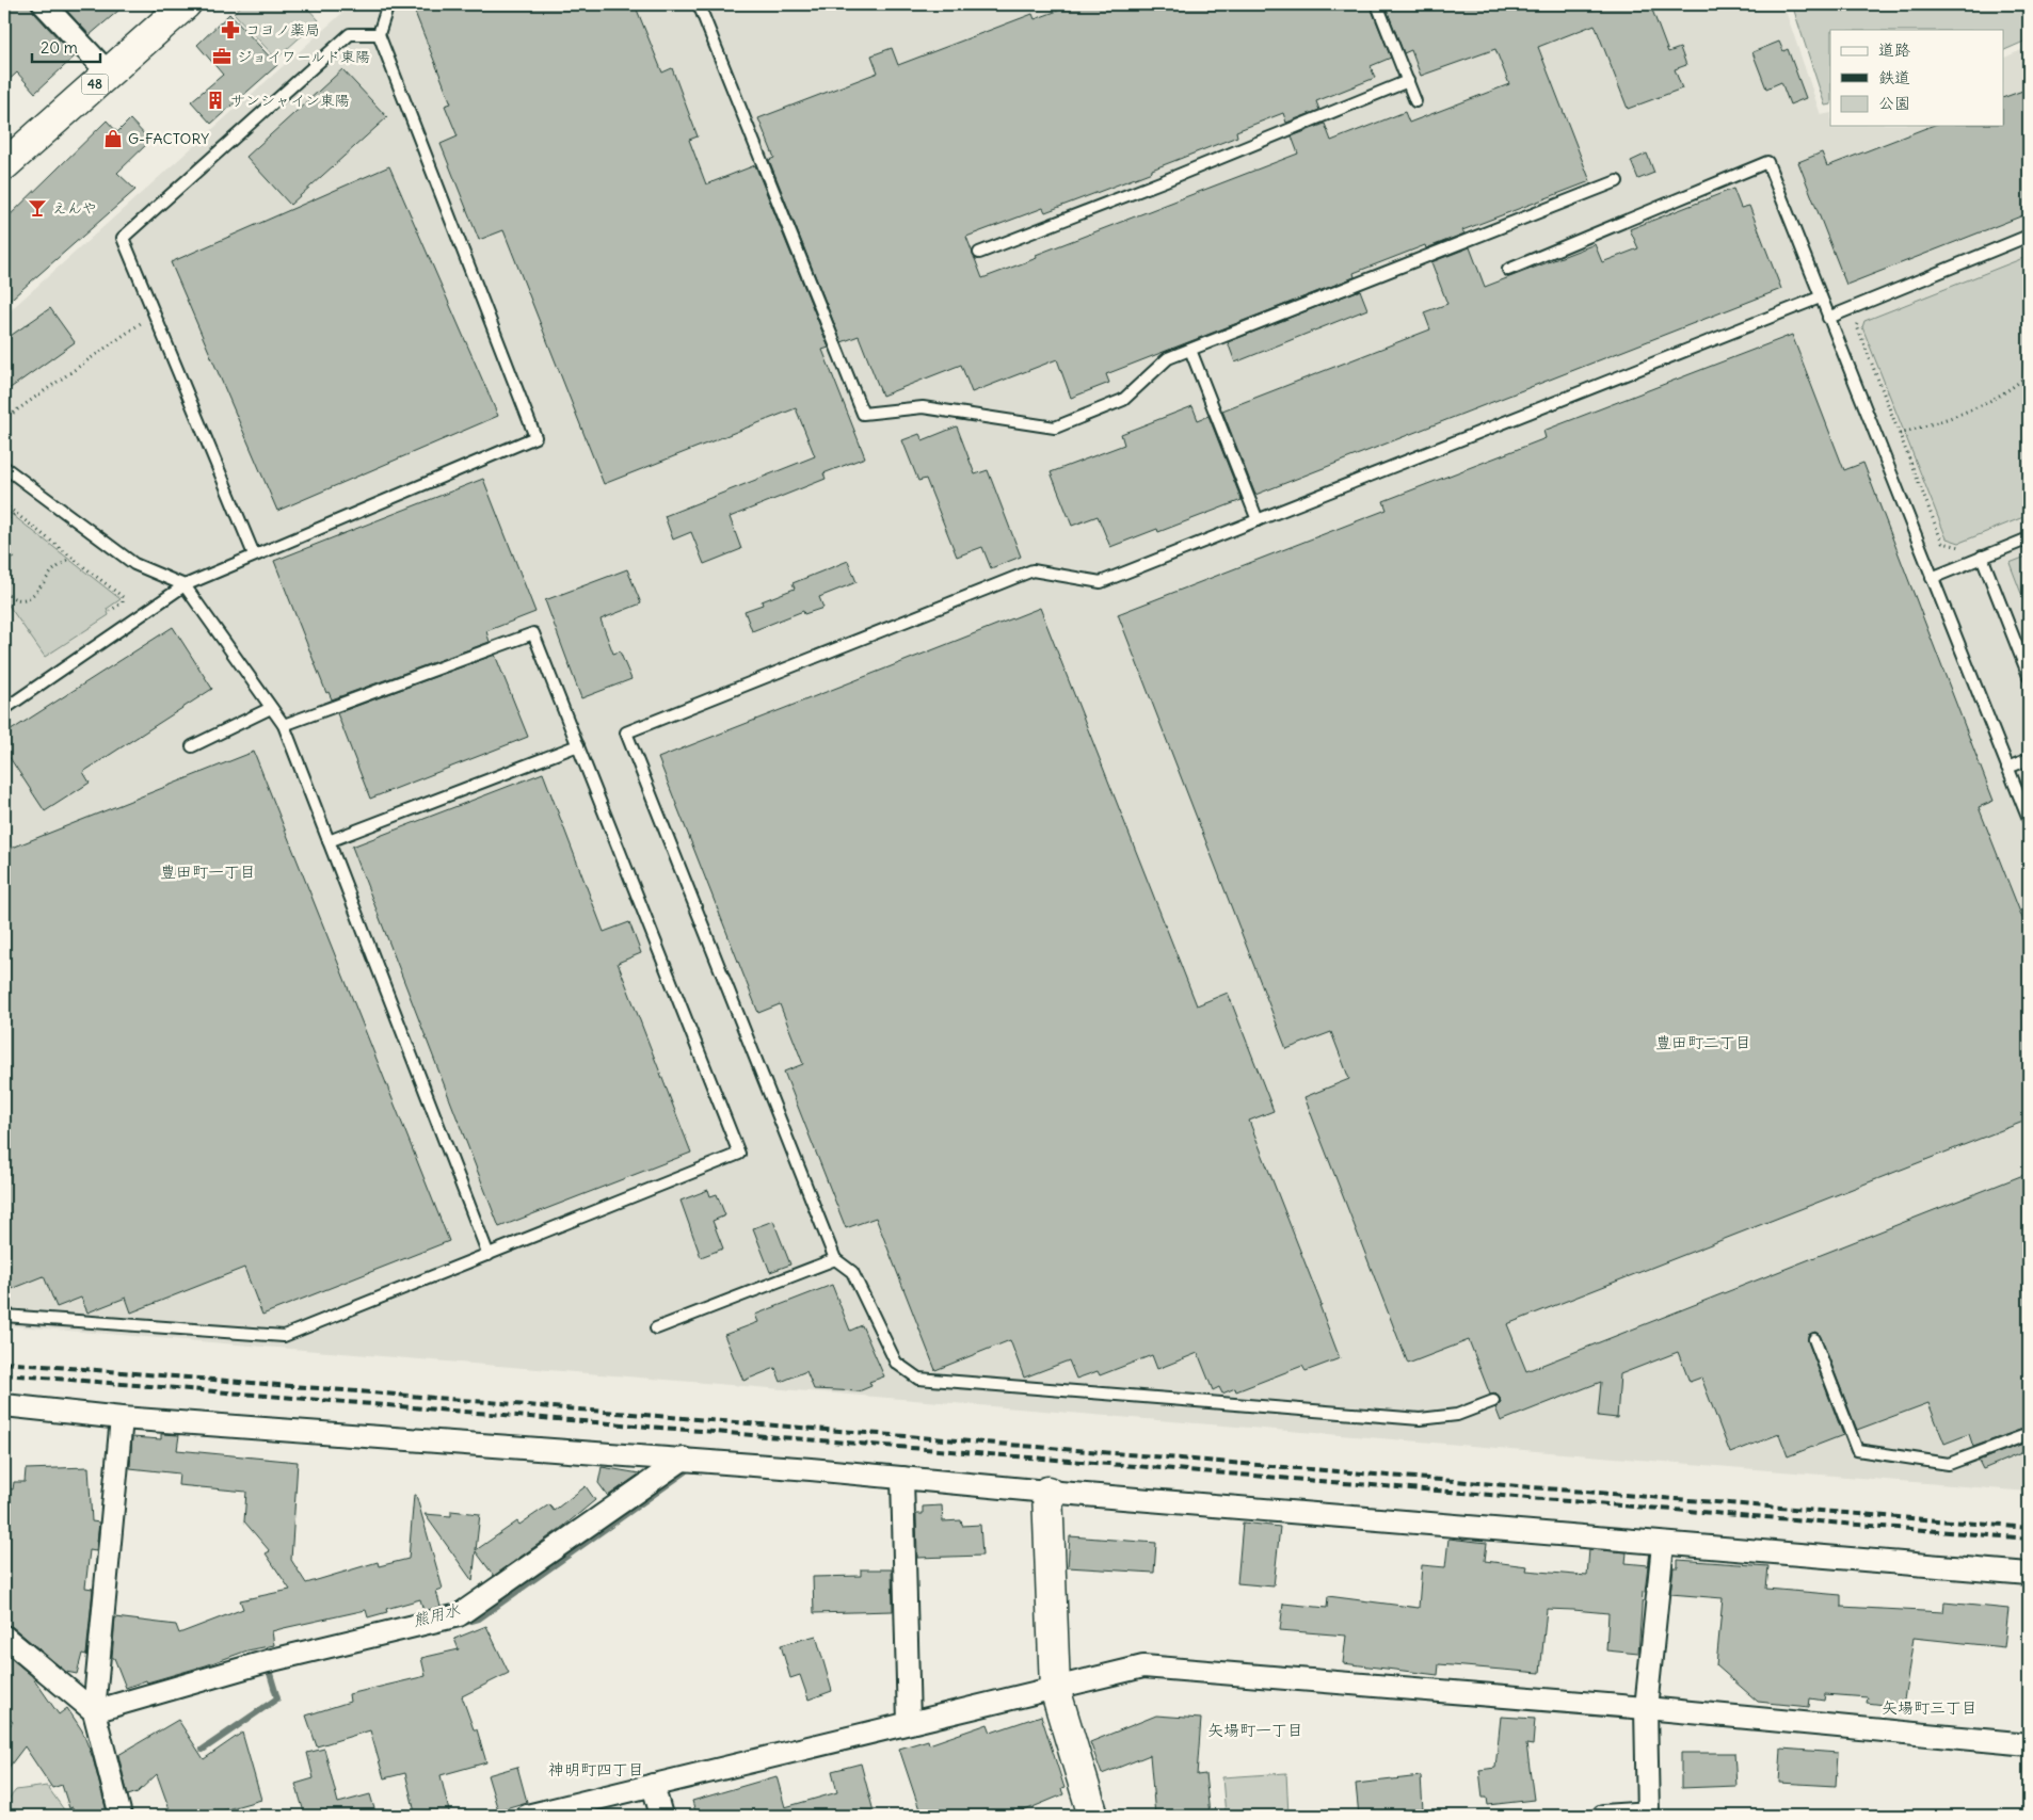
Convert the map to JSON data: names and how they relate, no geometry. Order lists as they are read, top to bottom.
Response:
{
  "streets": {
    "street": ["48"]
  },
  "districts": [
    "豊田町一丁目",
    "豊田町二丁目",
    "矢場町三丁目",
    "矢場町一丁目",
    "神明町四丁目"
  ],
  "water": ["熊用水"],
  "places": {
    "pharmacy": ["コヨノ薬局"],
    "office": ["ジョイワールド東陽"],
    "building": ["サンシャイン東陽"],
    "shop": ["G-FACTORY"],
    "bar": ["えんや"]
  },
  "legend": ["道路", "鉄道", "公園"],
  "scale_bar": "20 m"
}
